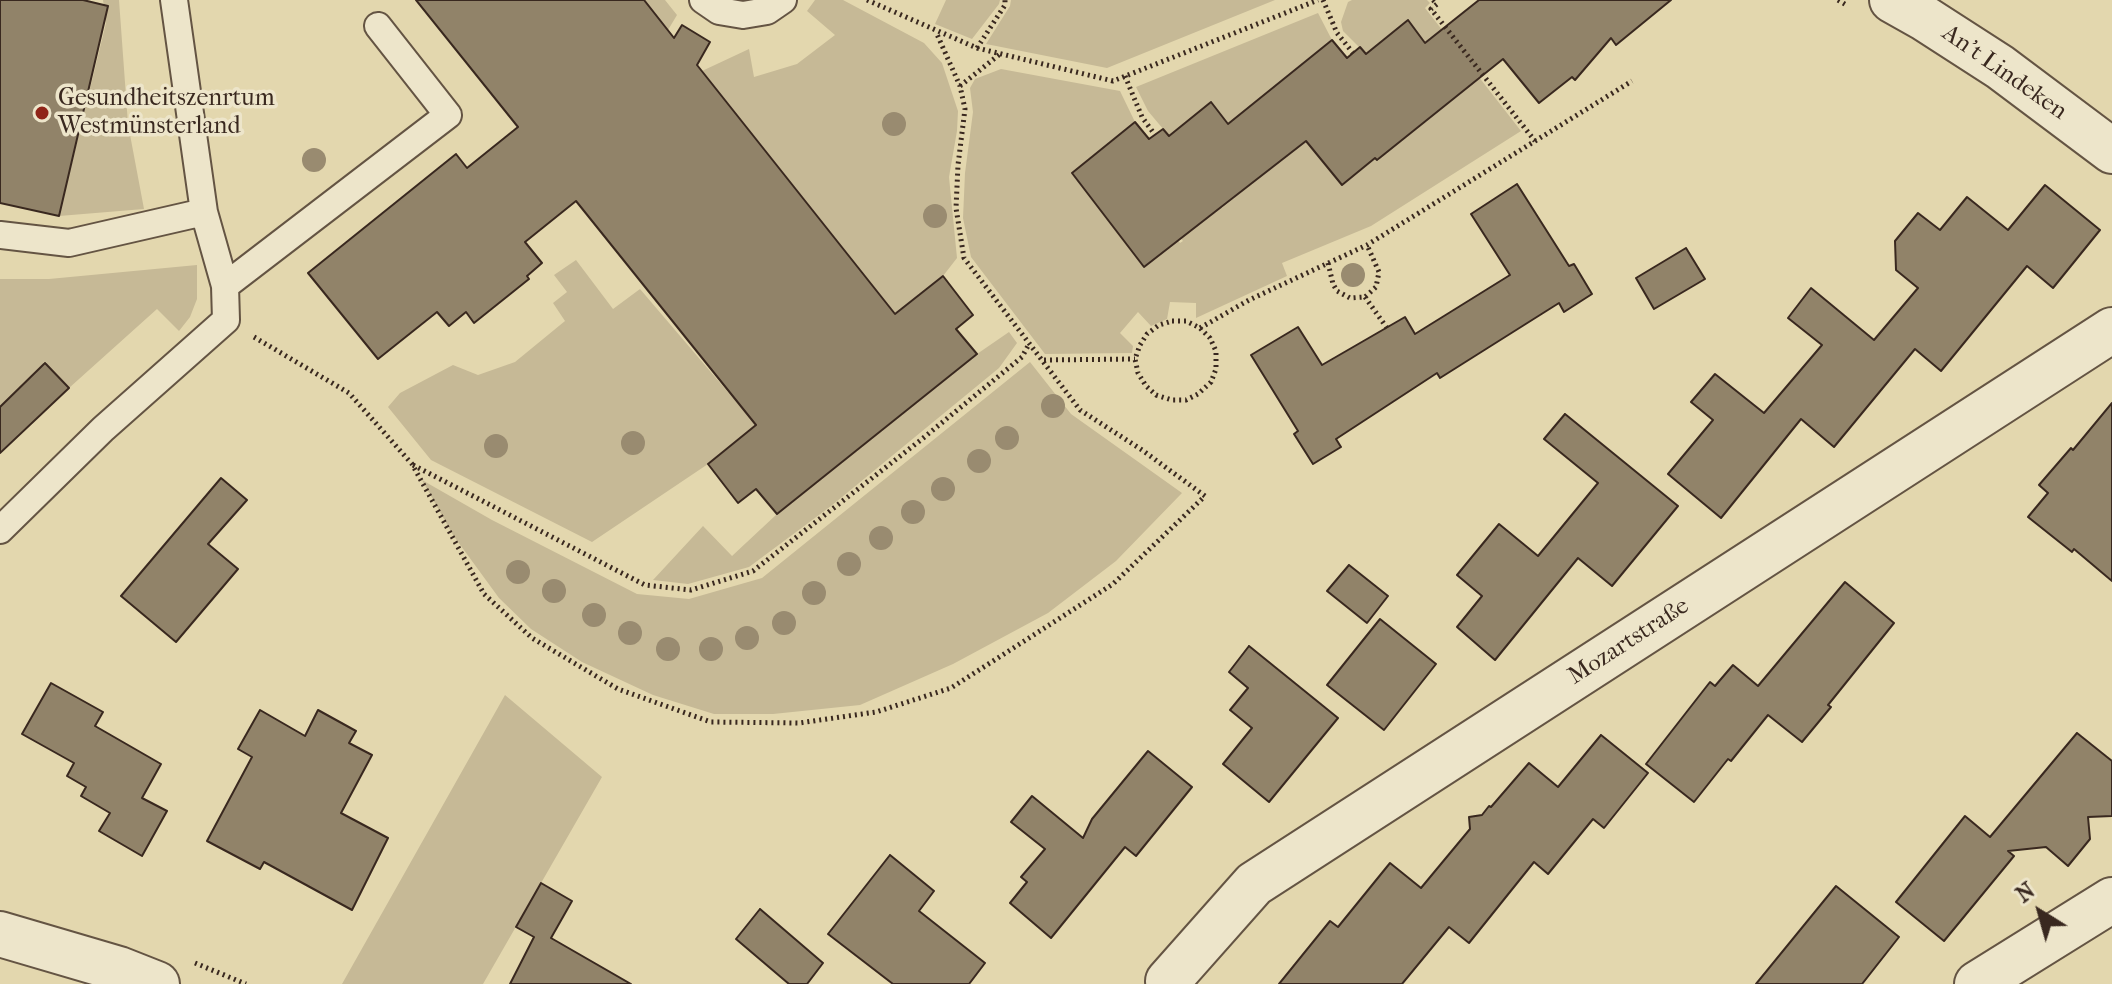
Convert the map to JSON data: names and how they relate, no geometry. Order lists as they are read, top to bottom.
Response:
{
  "streets": {
    "street": ["An't Lindeken", "Mozartstraße"]
  },
  "places": ["Gesundheitszenrtum Westmünsterland"],
  "north": "top left"
}
